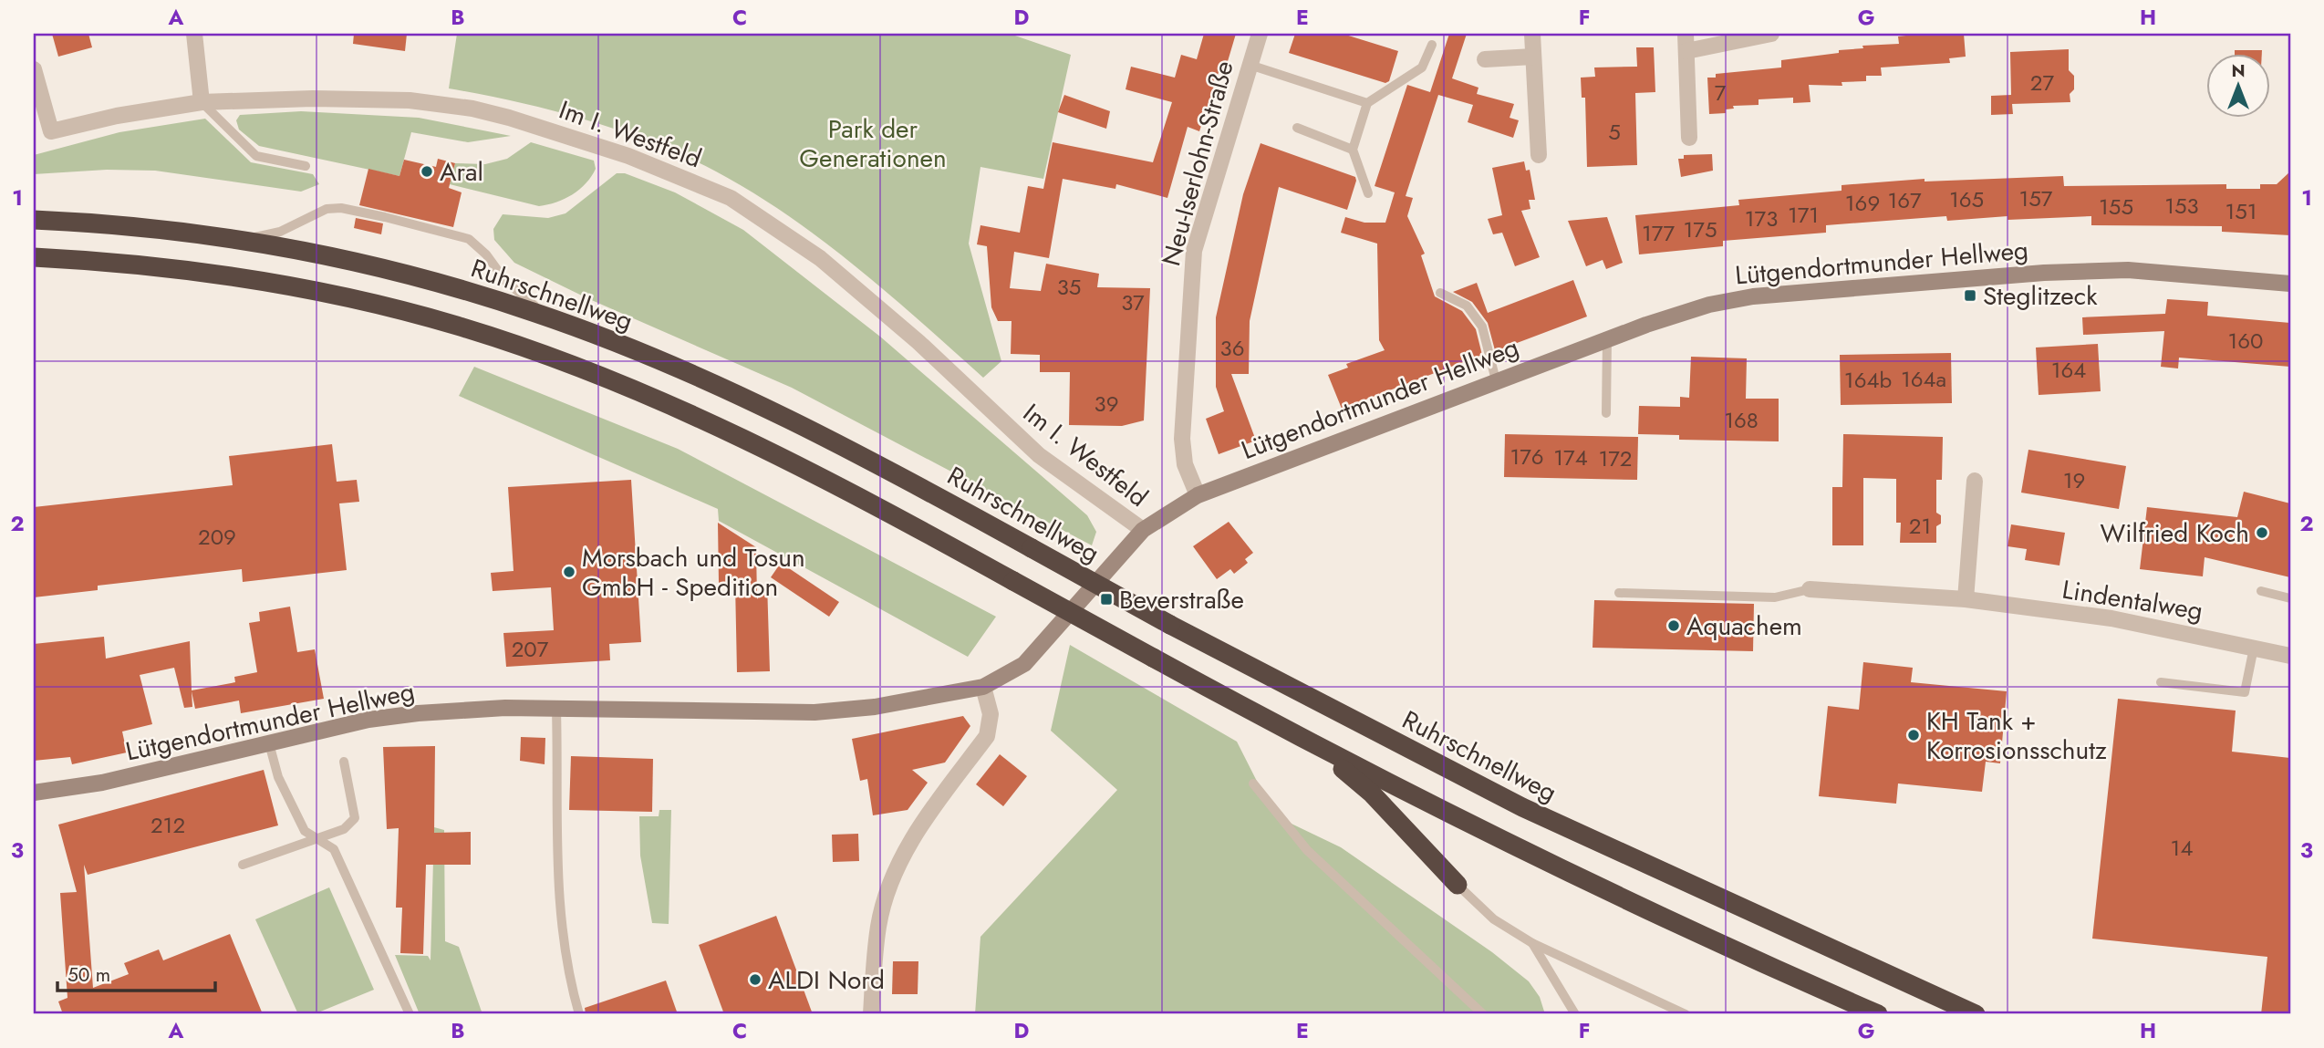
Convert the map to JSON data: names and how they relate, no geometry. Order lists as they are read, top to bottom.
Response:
{
  "streets": {
    "highway": ["Ruhrschnellweg"],
    "main road": ["Lütgendortmunder Hellweg"],
    "street": ["Im I. Westfeld", "Neu-Iserlohn-Straße", "Lindentalweg"]
  },
  "crossings": [
    ["Im I. Westfeld", "Lütgendortmunder Hellweg"],
    ["Neu-Iserlohn-Straße", "Lütgendortmunder Hellweg"]
  ],
  "parks": ["Park der Generationen"],
  "places": {
    "other": [
      "Aral",
      "Wilfried Koch",
      "Morsbach und Tosun GmbH - Spedition",
      "Aquachem",
      "KH Tank + Korrosionsschutz",
      "ALDI Nord"
    ],
    "transit": ["Steglitzeck", "Beverstraße"]
  },
  "house_numbers": [
    "27",
    "7",
    "5",
    "157",
    "165",
    "167",
    "169",
    "153",
    "155",
    "151",
    "171",
    "173",
    "175",
    "177",
    "35",
    "37",
    "160",
    "36",
    "164",
    "164a",
    "164b",
    "39",
    "168",
    "176",
    "174",
    "172",
    "19",
    "21",
    "209",
    "207",
    "212",
    "14"
  ],
  "scale_bar": "50 m",
  "north": "top",
  "grid": {
    "columns": [
      "A",
      "B",
      "C",
      "D",
      "E",
      "F",
      "G",
      "H"
    ],
    "rows": ["1", "2", "3"]
  }
}
